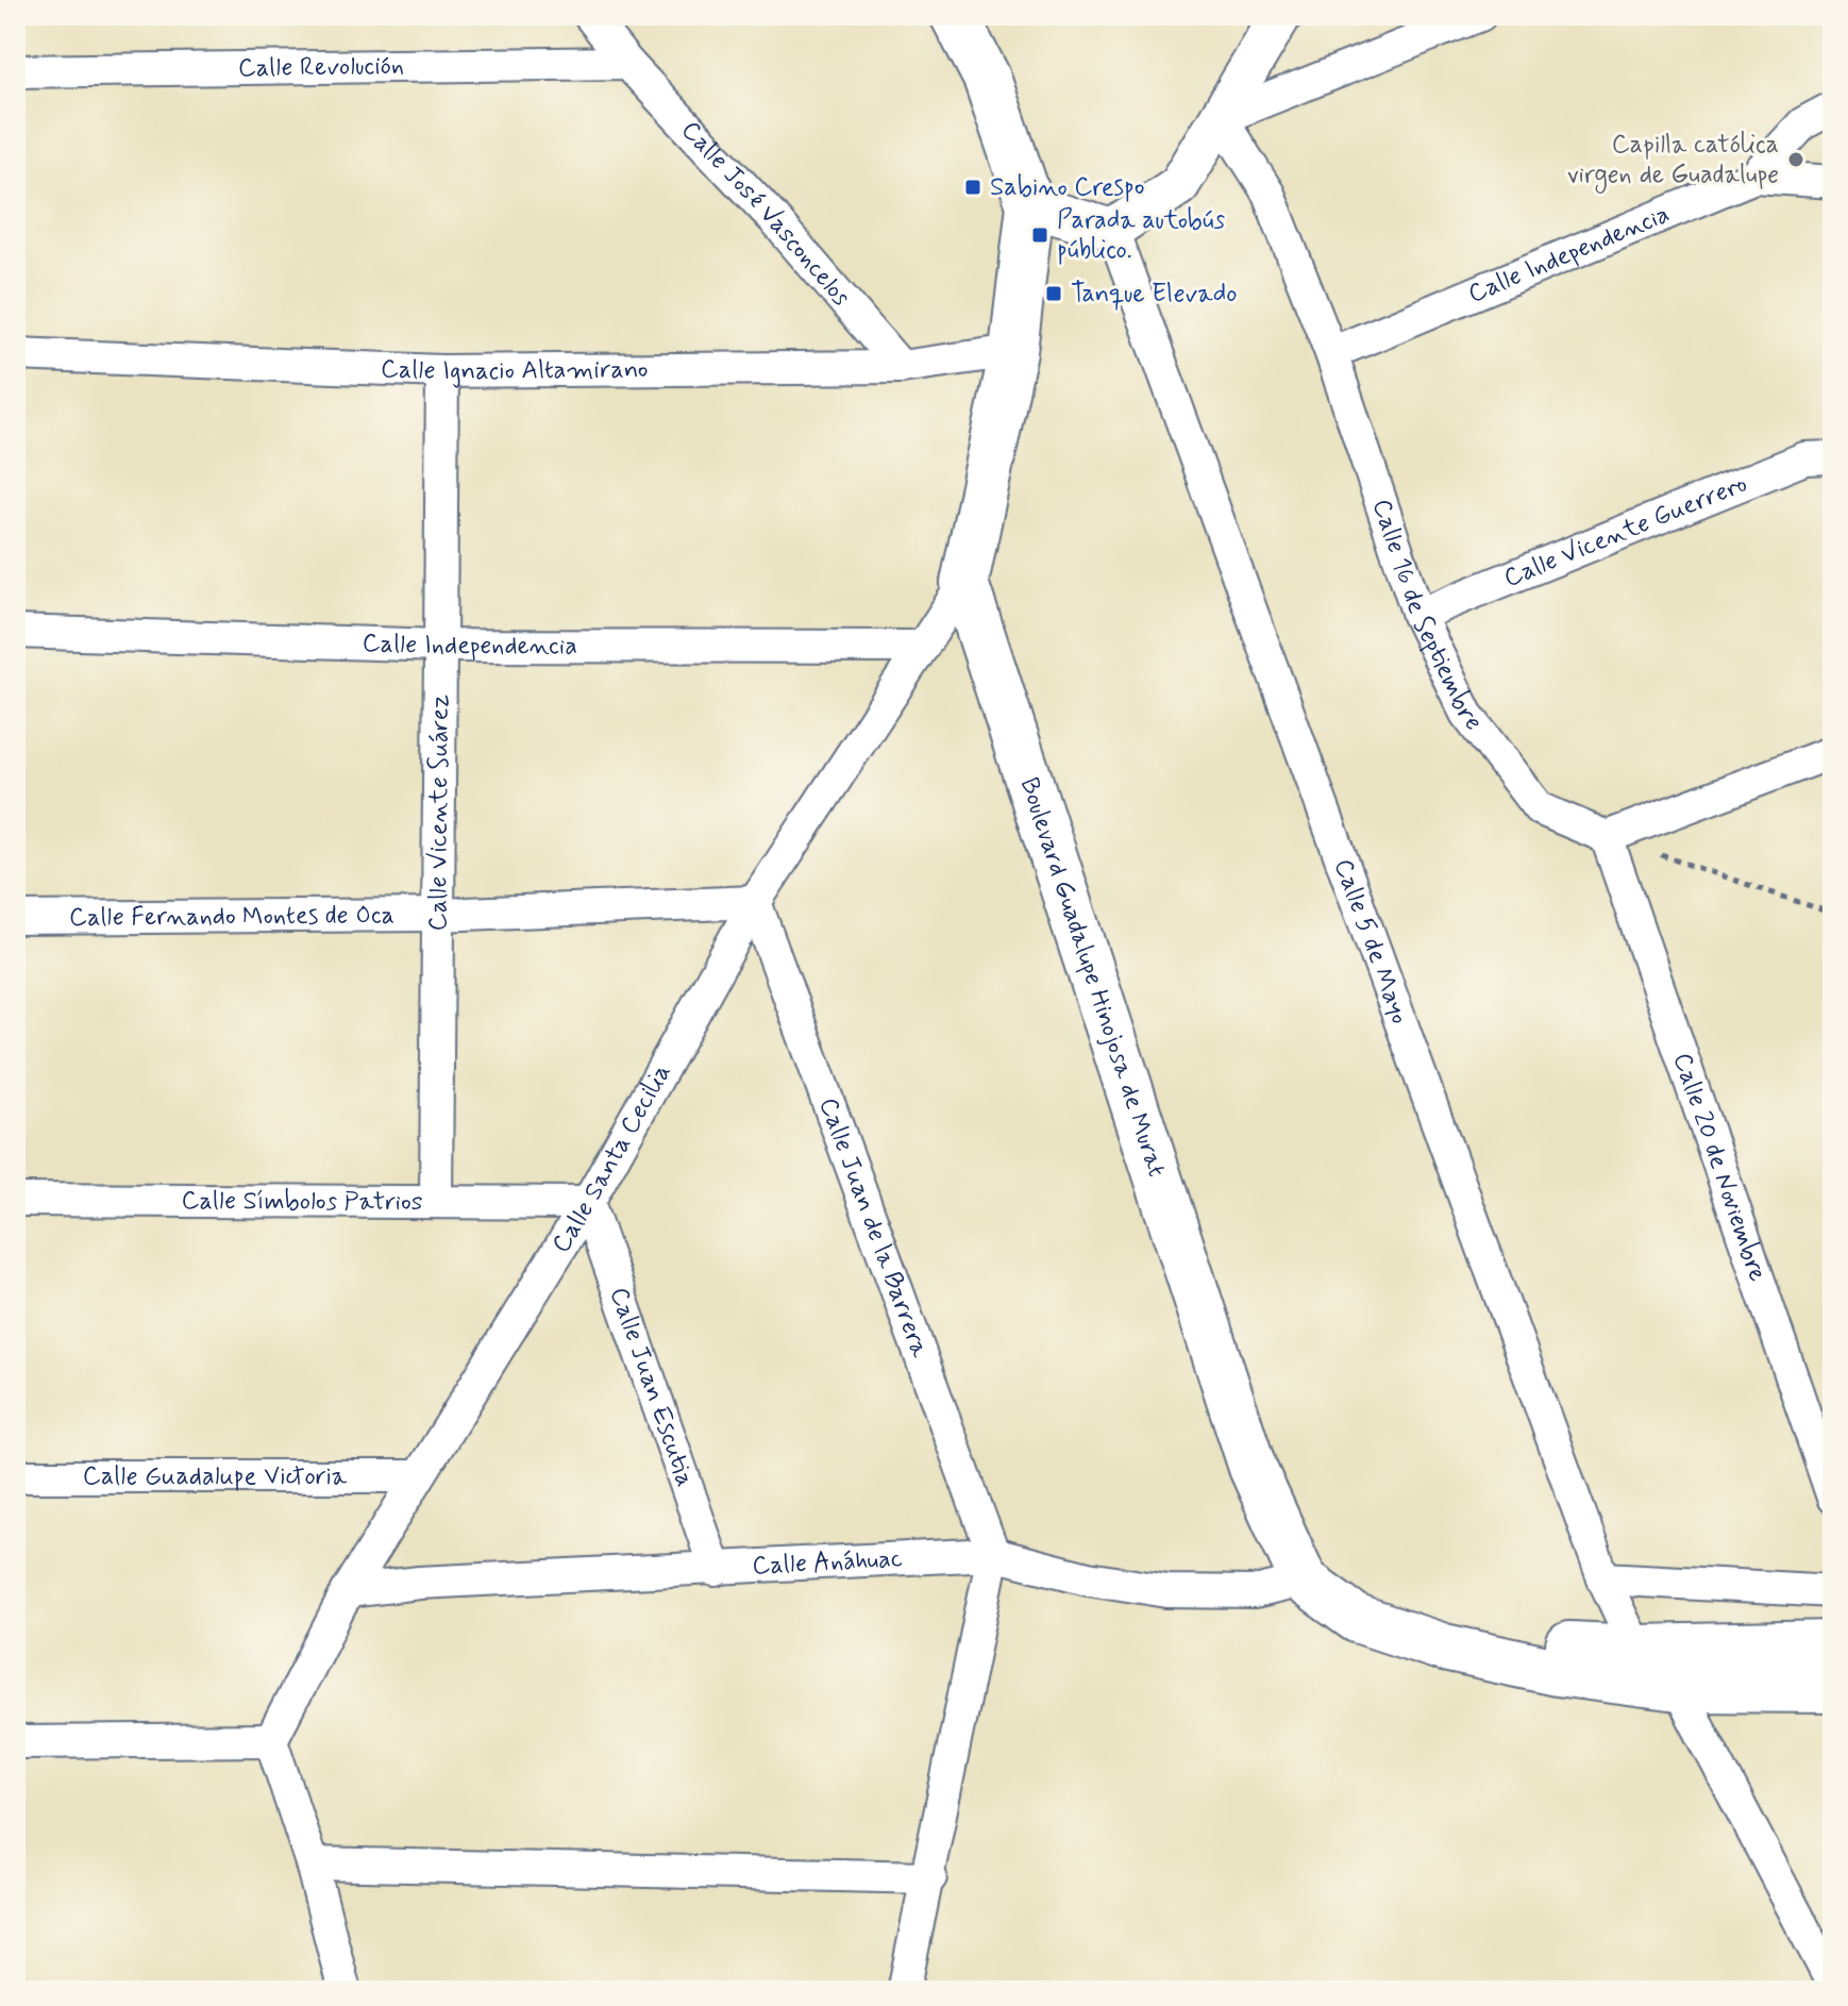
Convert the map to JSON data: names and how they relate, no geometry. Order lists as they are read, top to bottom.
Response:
{
  "streets": {
    "main road": ["Boulevard Guadalupe Hinojosa de Murat"],
    "street": [
      "Calle Revolución",
      "Calle José Vasconcelos",
      "Calle Independencia",
      "Calle Ignacio Altamirano",
      "Calle Vicente Guerrero",
      "Calle 16 de Septiembre",
      "Calle Vicente Suárez",
      "Calle Fernando Montes de Oca",
      "Calle 5 de Mayo",
      "Calle Santa Cecilia",
      "Calle 20 de Noviembre",
      "Calle Símbolos Patrios",
      "Calle Juan de la Barrera",
      "Calle Juan Escutia",
      "Calle Guadalupe Victoria",
      "Calle Anáhuac"
    ]
  },
  "crossings": [
    ["Calle Revolución", "Calle José Vasconcelos"],
    ["Calle José Vasconcelos", "Calle Ignacio Altamirano"],
    ["Calle Independencia", "Calle 16 de Septiembre"],
    ["Calle Independencia", "Calle Vicente Suárez"],
    ["Calle Independencia", "Calle Santa Cecilia"],
    ["Calle Ignacio Altamirano", "Calle Vicente Suárez"],
    ["Calle Ignacio Altamirano", "Boulevard Guadalupe Hinojosa de Murat"],
    ["Calle Vicente Guerrero", "Calle 16 de Septiembre"],
    ["Calle 16 de Septiembre", "Calle 20 de Noviembre"],
    ["Calle Vicente Suárez", "Calle Fernando Montes de Oca"],
    ["Calle Vicente Suárez", "Calle Símbolos Patrios"],
    ["Calle Fernando Montes de Oca", "Calle Santa Cecilia"],
    ["Calle Fernando Montes de Oca", "Calle Juan de la Barrera"],
    ["Calle 5 de Mayo", "Boulevard Guadalupe Hinojosa de Murat"],
    ["Boulevard Guadalupe Hinojosa de Murat", "Calle Santa Cecilia"],
    ["Boulevard Guadalupe Hinojosa de Murat", "Calle Anáhuac"],
    ["Calle Santa Cecilia", "Calle Símbolos Patrios"],
    ["Calle Santa Cecilia", "Calle Juan de la Barrera"],
    ["Calle Santa Cecilia", "Calle Juan Escutia"],
    ["Calle Santa Cecilia", "Calle Guadalupe Victoria"],
    ["Calle Santa Cecilia", "Calle Anáhuac"],
    ["Calle Símbolos Patrios", "Calle Juan Escutia"],
    ["Calle Juan de la Barrera", "Calle Anáhuac"],
    ["Calle Juan Escutia", "Calle Anáhuac"]
  ],
  "places": {
    "other": ["Capilla católica virgen de Guadalupe"],
    "transit": ["Sabino Crespo", "Parada autobús público.", "Tanque Elevado"]
  }
}
